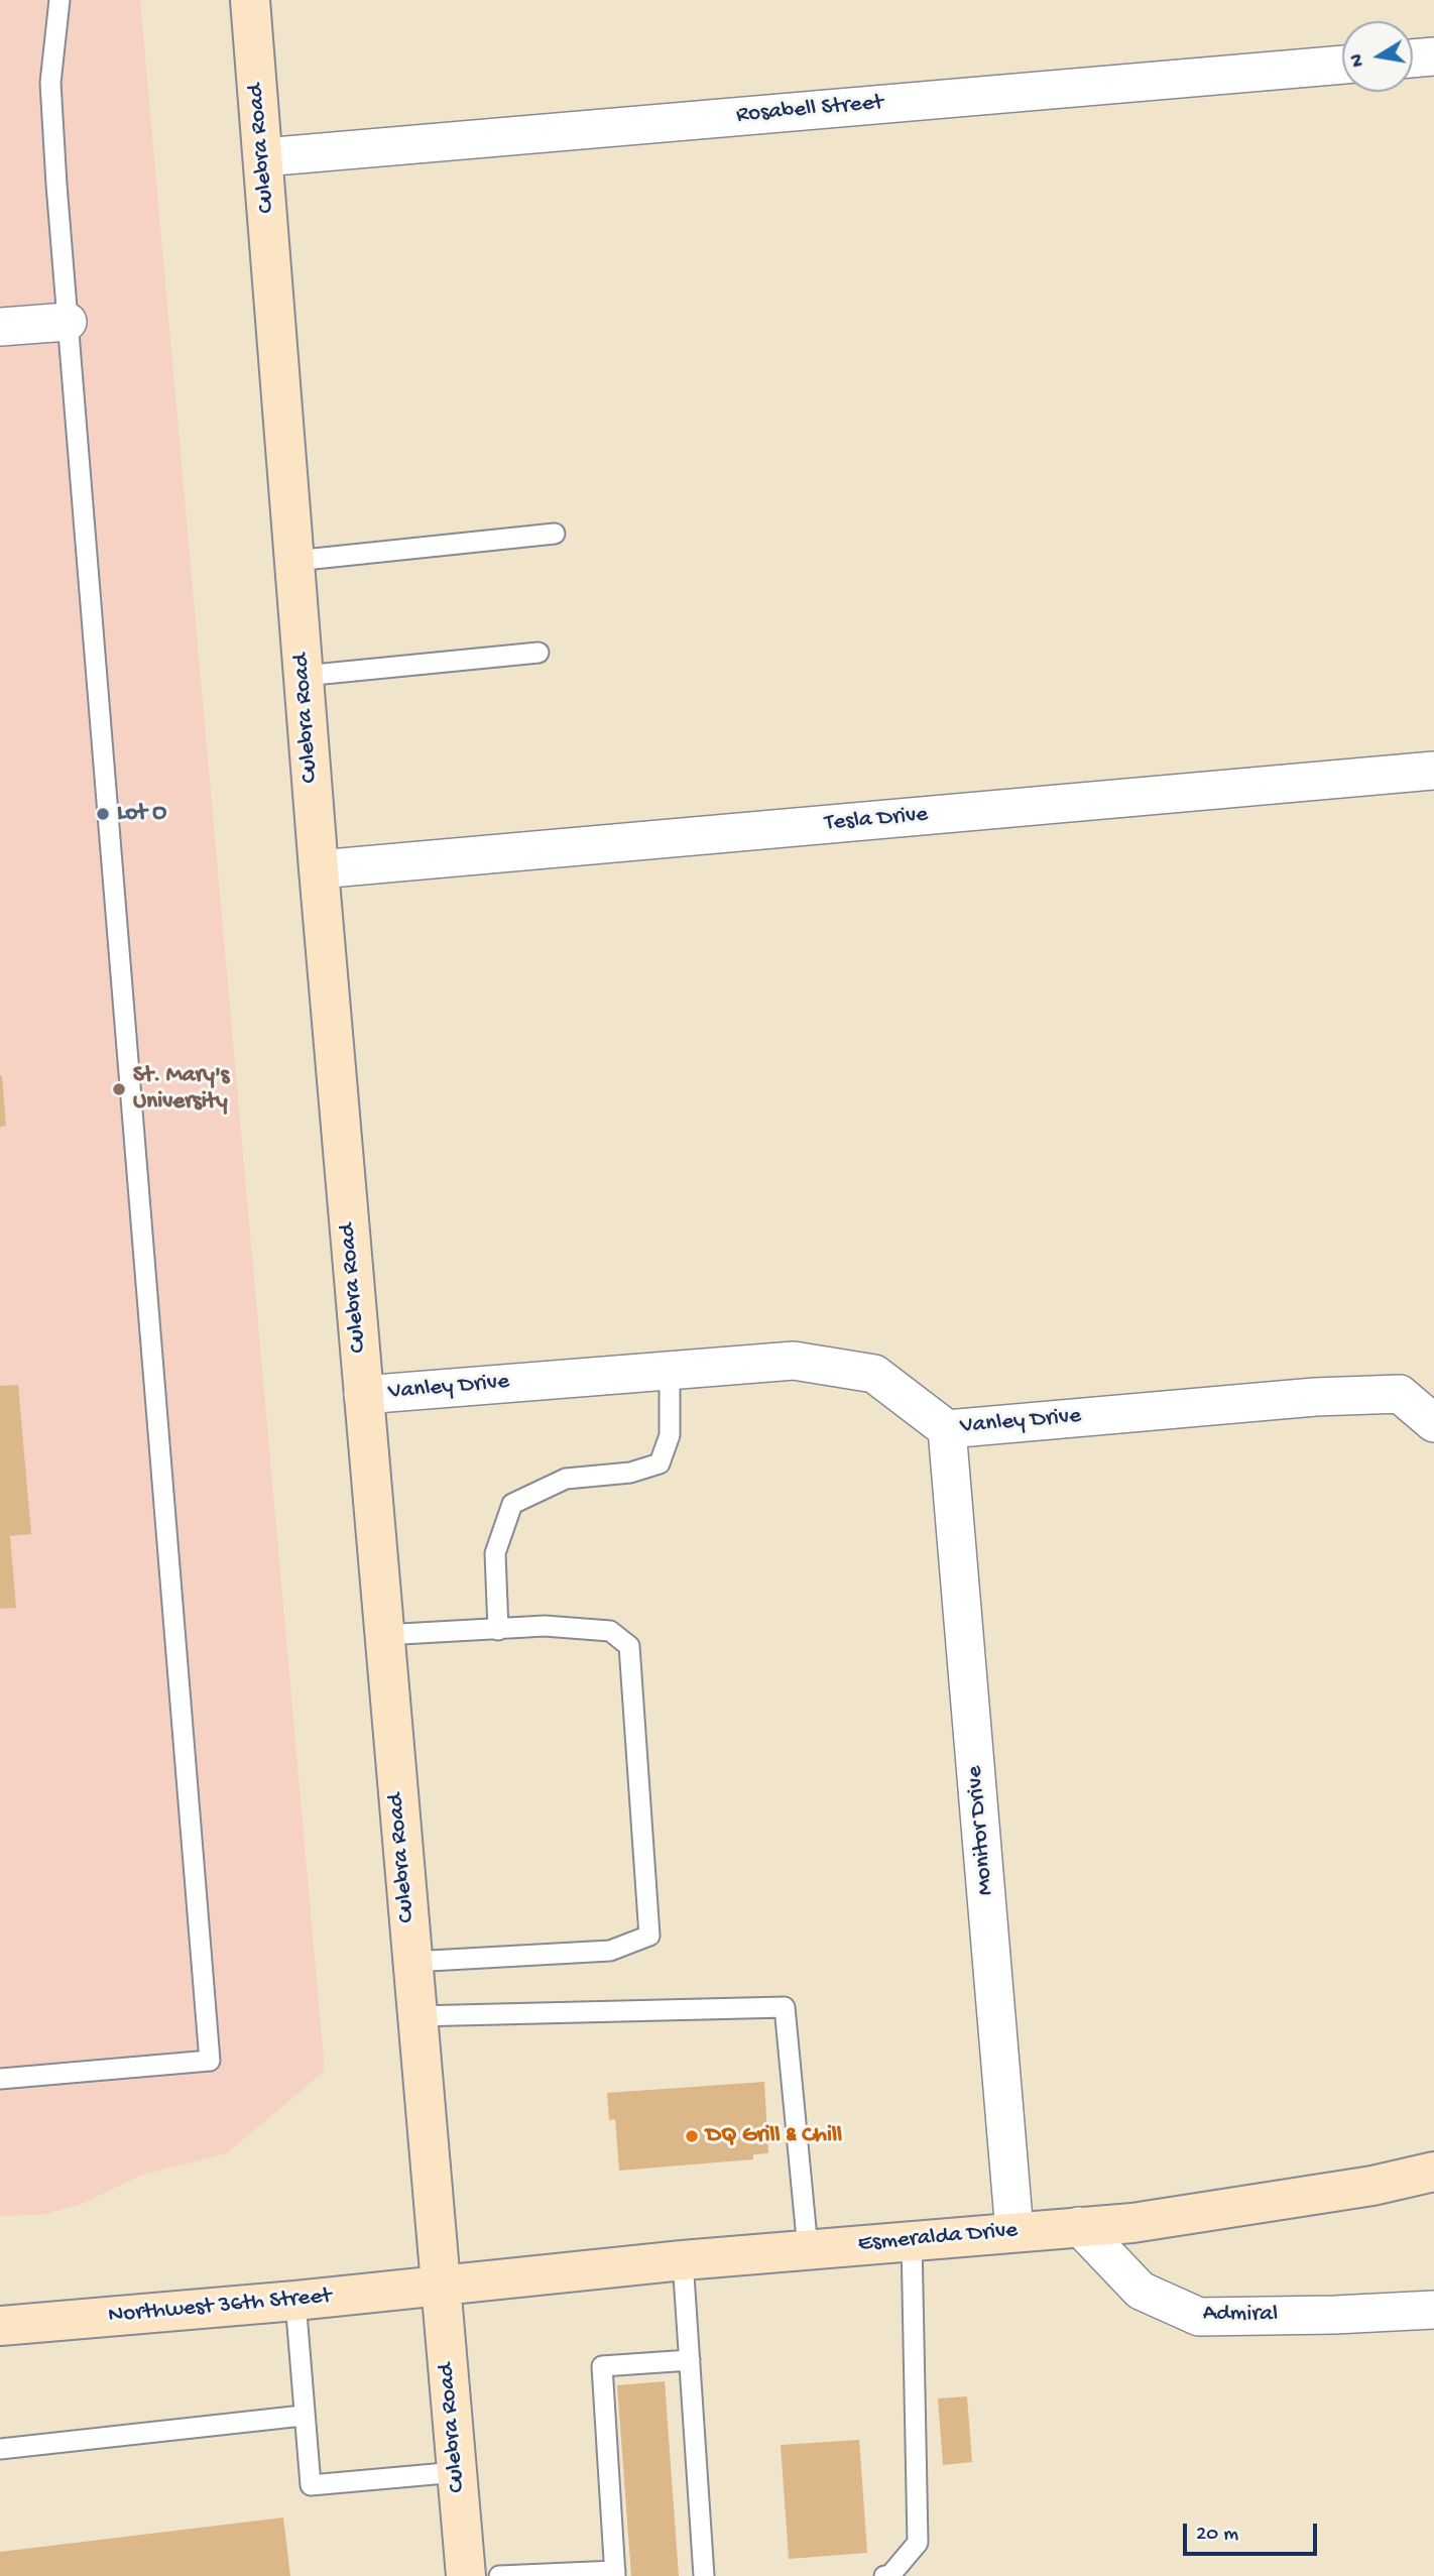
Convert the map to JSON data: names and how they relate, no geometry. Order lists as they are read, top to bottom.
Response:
{
  "streets": {
    "main road": ["Culebra Road", "Esmeralda Drive", "Northwest 36th Street"],
    "street": [
      "Rosabell Street",
      "Tesla Drive",
      "Vanley Drive",
      "Monitor Drive",
      "Admiral"
    ]
  },
  "crossings": [
    ["Rosabell Street", "Culebra Road"],
    ["Culebra Road", "Tesla Drive"],
    ["Culebra Road", "Vanley Drive"],
    ["Culebra Road", "Esmeralda Drive"],
    ["Culebra Road", "Northwest 36th Street"],
    ["Vanley Drive", "Monitor Drive"],
    ["Monitor Drive", "Esmeralda Drive"],
    ["Esmeralda Drive", "Northwest 36th Street"],
    ["Esmeralda Drive", "Admiral"]
  ],
  "places": ["Lot O", "St. Mary's University", "DQ Grill & Chill"],
  "scale_bar": "20 m",
  "north": "left"
}
